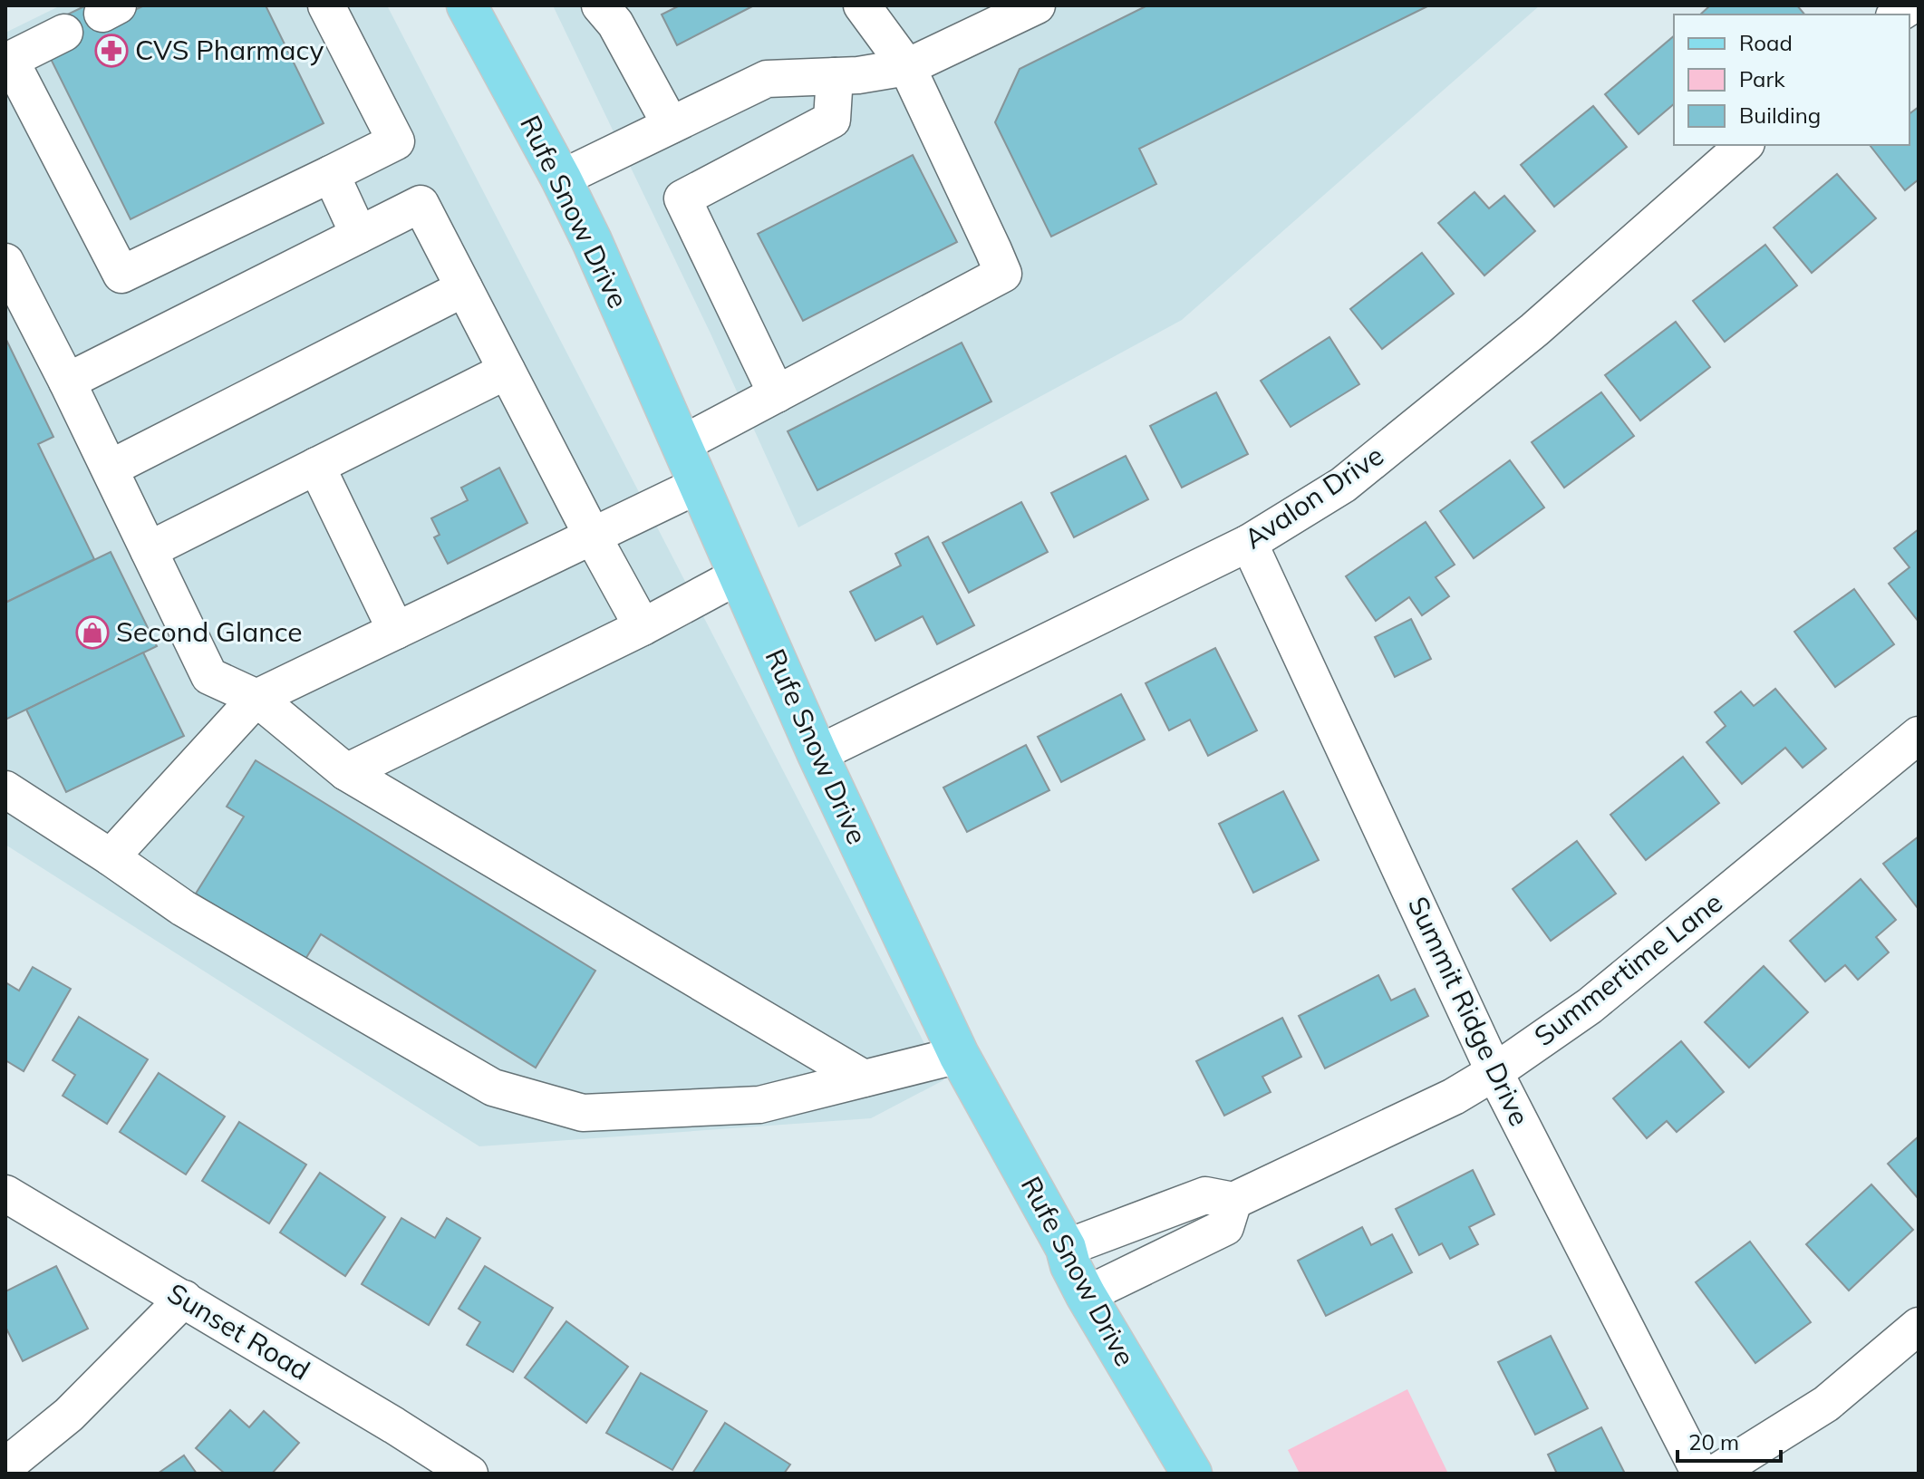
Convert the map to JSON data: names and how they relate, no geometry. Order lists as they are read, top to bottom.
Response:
{
  "streets": {
    "main road": ["Rufe Snow Drive"],
    "street": [
      "Avalon Drive",
      "Summertime Lane",
      "Summit Ridge Drive",
      "Sunset Road"
    ]
  },
  "crossings": [
    ["Rufe Snow Drive", "Avalon Drive"],
    ["Rufe Snow Drive", "Summertime Lane"],
    ["Avalon Drive", "Summit Ridge Drive"],
    ["Summertime Lane", "Summit Ridge Drive"]
  ],
  "places": {
    "pharmacy": ["CVS Pharmacy"],
    "shop": ["Second Glance"]
  },
  "legend": ["Road", "Park", "Building"],
  "scale_bar": "20 m"
}
